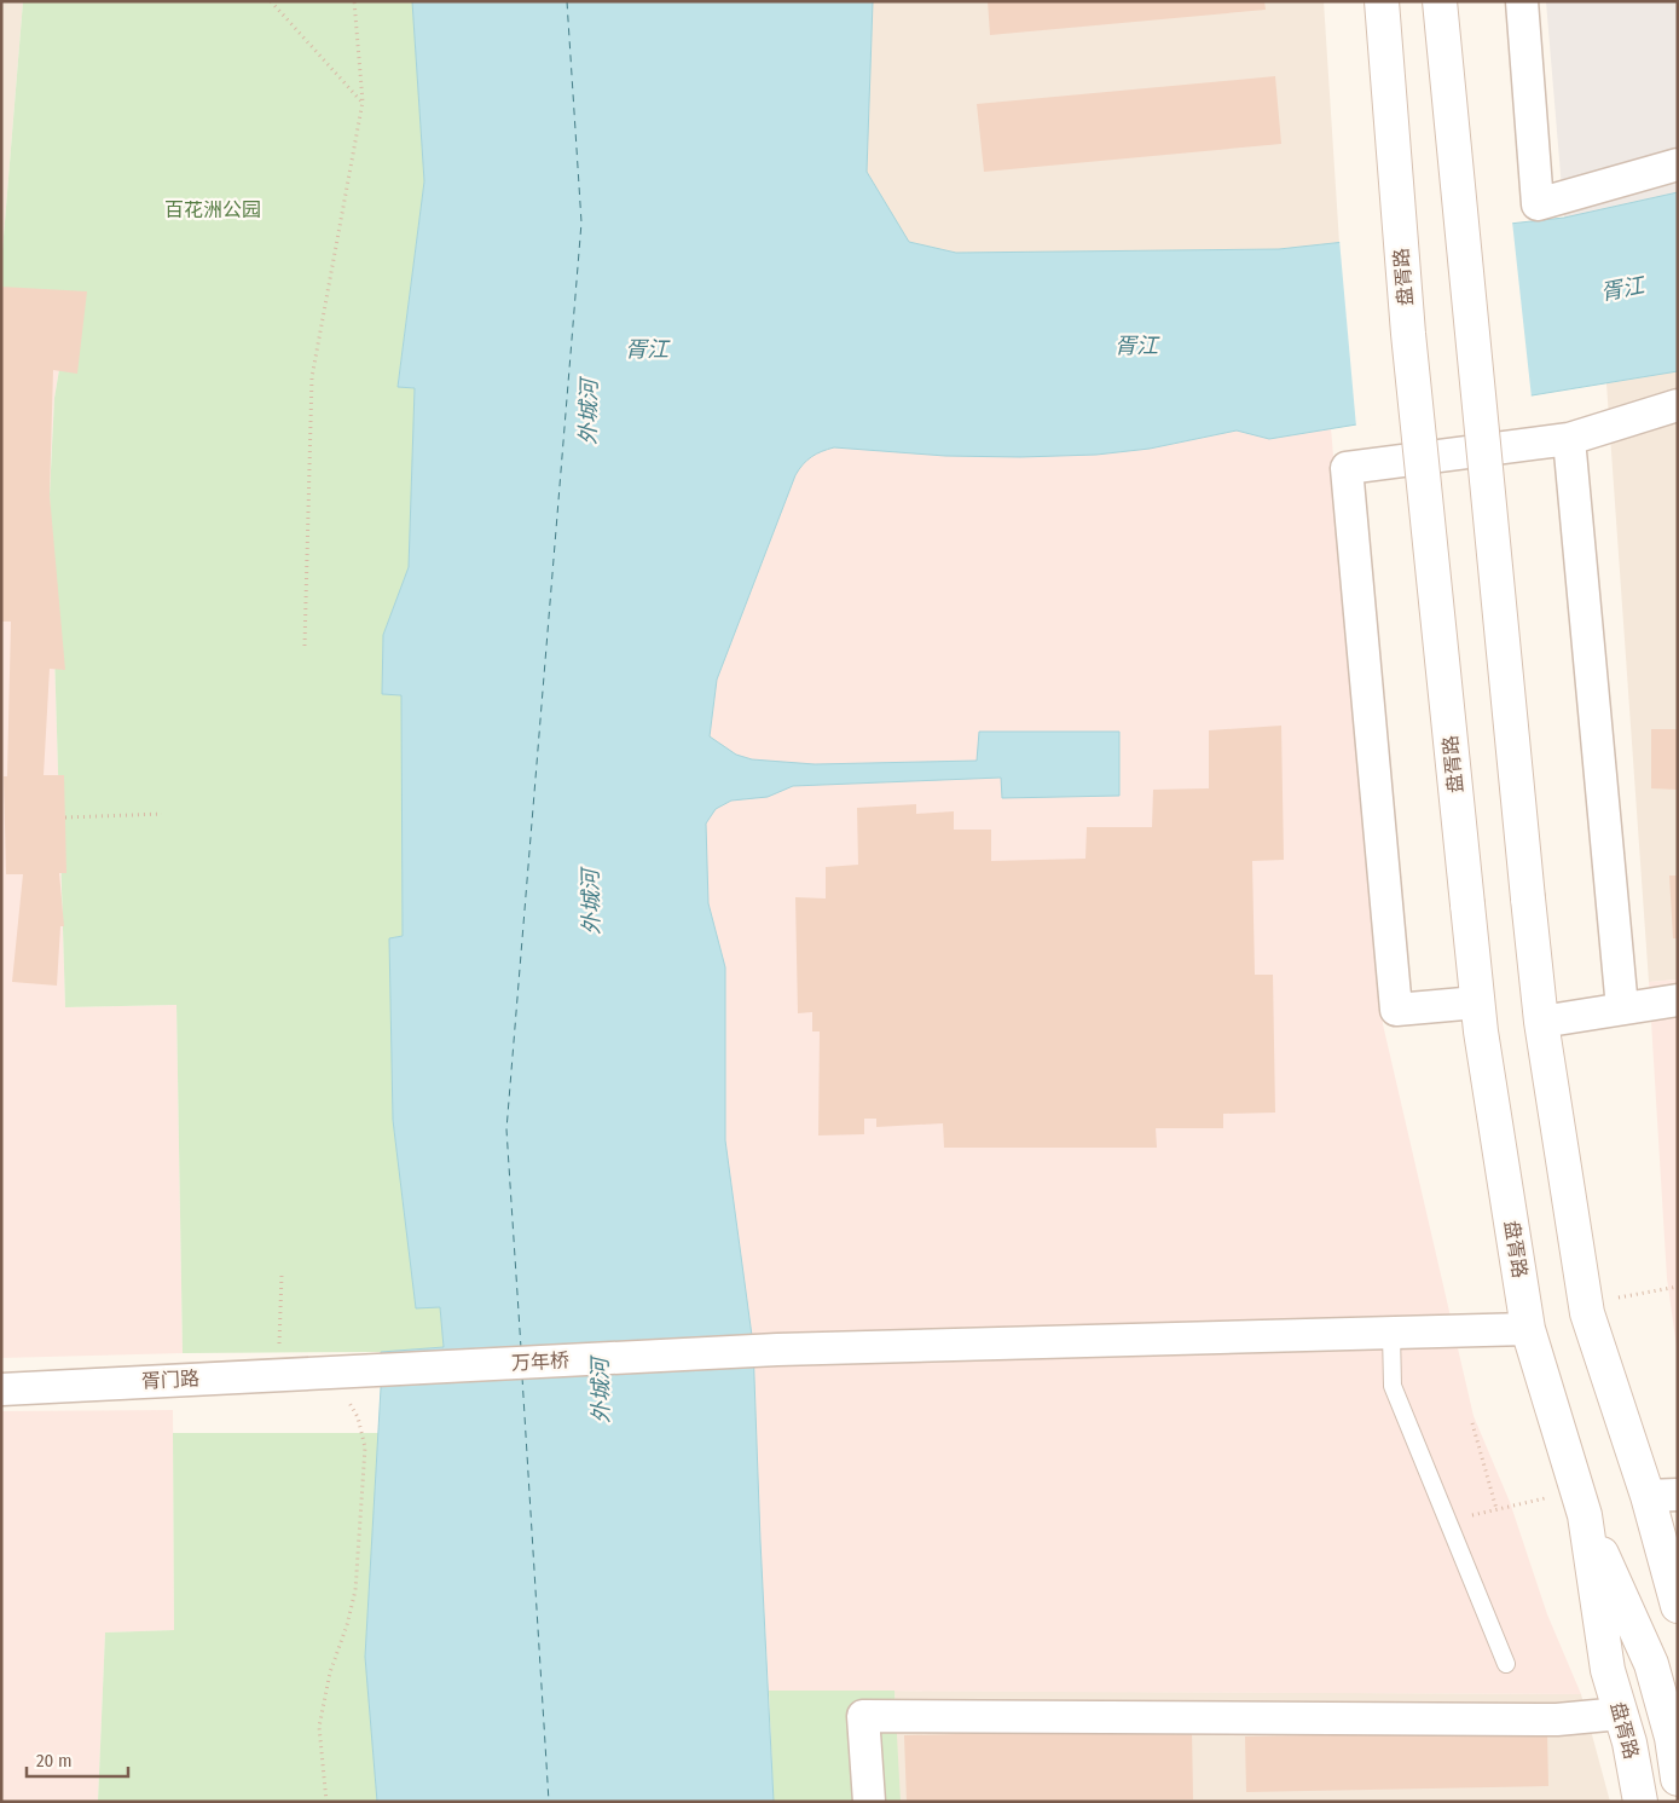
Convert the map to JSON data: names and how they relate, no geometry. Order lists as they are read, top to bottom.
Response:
{
  "streets": {
    "main road": ["盘胥路"],
    "street": ["万年桥", "胥门路"]
  },
  "crossings": [
    ["盘胥路", "万年桥"],
    ["万年桥", "胥门路"]
  ],
  "water": ["胥江", "外城河"],
  "parks": ["百花洲公园"],
  "scale_bar": "20 m"
}
